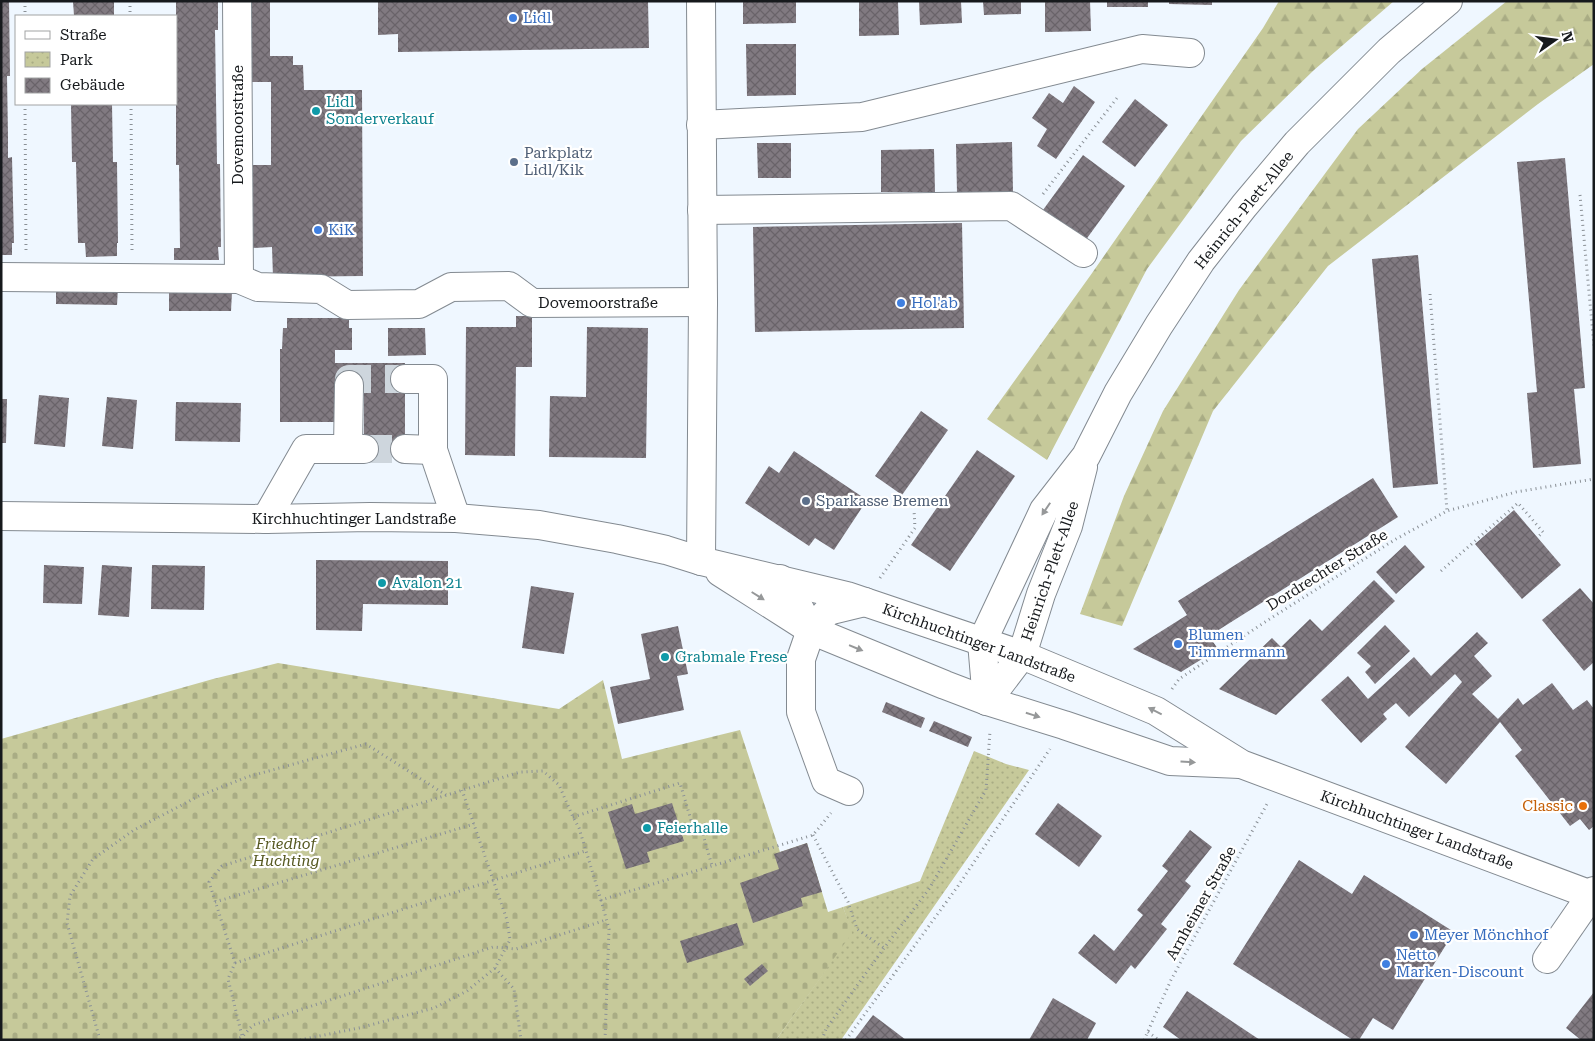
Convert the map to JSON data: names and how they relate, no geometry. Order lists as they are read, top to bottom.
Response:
{
  "streets": {
    "main road": ["Dovemoorstraße", "Heinrich-Plett-Allee", "Kirchhuchtinger Landstraße"],
    "path": ["Dordrechter Straße", "Arnheimer Straße"]
  },
  "crossings": [
    ["Heinrich-Plett-Allee", "Kirchhuchtinger Landstraße"],
    ["Kirchhuchtinger Landstraße", "Dordrechter Straße"],
    ["Kirchhuchtinger Landstraße", "Arnheimer Straße"]
  ],
  "parks": ["Friedhof Huchting"],
  "places": [
    "Lidl",
    "Lidl Sonderverkauf",
    "Parkplatz Lidl/Kik",
    "KiK",
    "Hol'ab",
    "Sparkasse Bremen",
    "Avalon 21",
    "Blumen Timmermann",
    "Grabmale Frese",
    "Classic",
    "Feierhalle",
    "Meyer Mönchhof",
    "Netto Marken-Discount"
  ],
  "legend": ["Straße", "Park", "Gebäude"],
  "north": "right"
}
